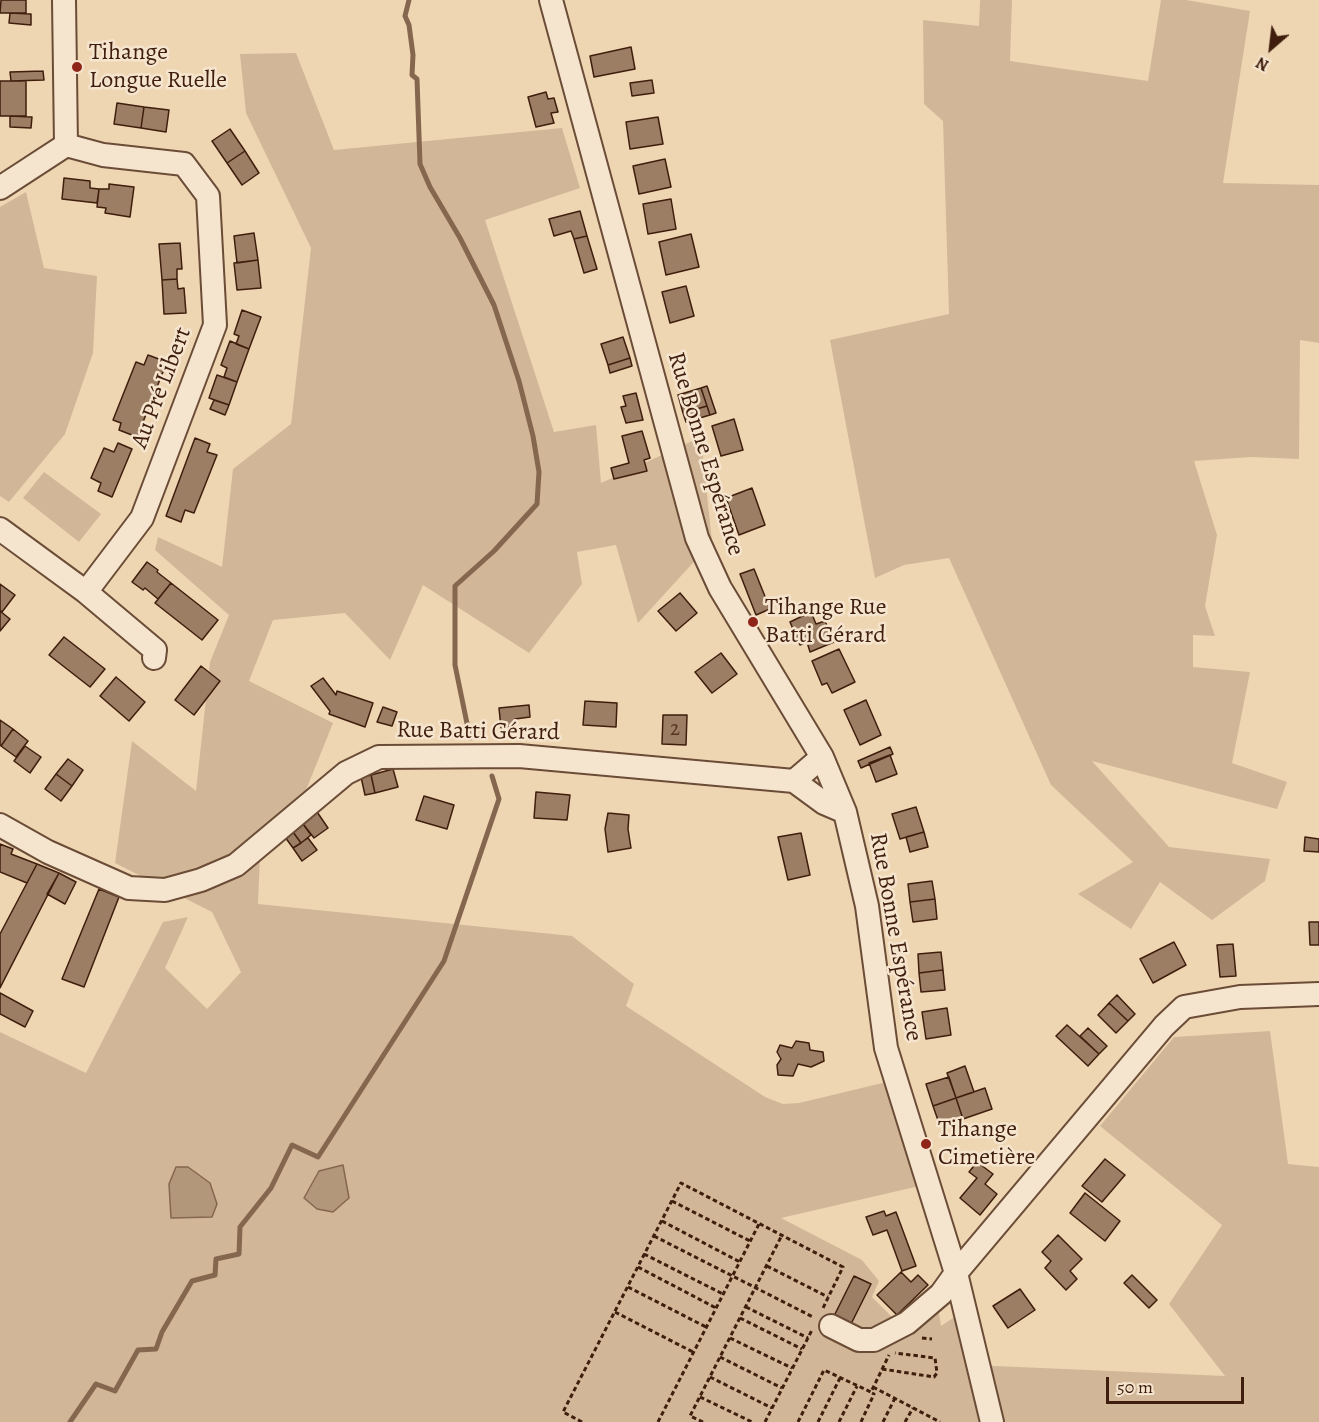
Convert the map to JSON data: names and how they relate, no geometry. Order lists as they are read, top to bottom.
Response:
{
  "streets": {
    "street": ["Au Pré Libert", "Rue Bonne Espérance", "Rue Batti Gérard"]
  },
  "places": ["Tihange Longue Ruelle", "Tihange Rue Batti Gérard", "Tihange Cimetière"],
  "house_numbers": ["2"],
  "scale_bar": "50 m",
  "north": "bottom left"
}
